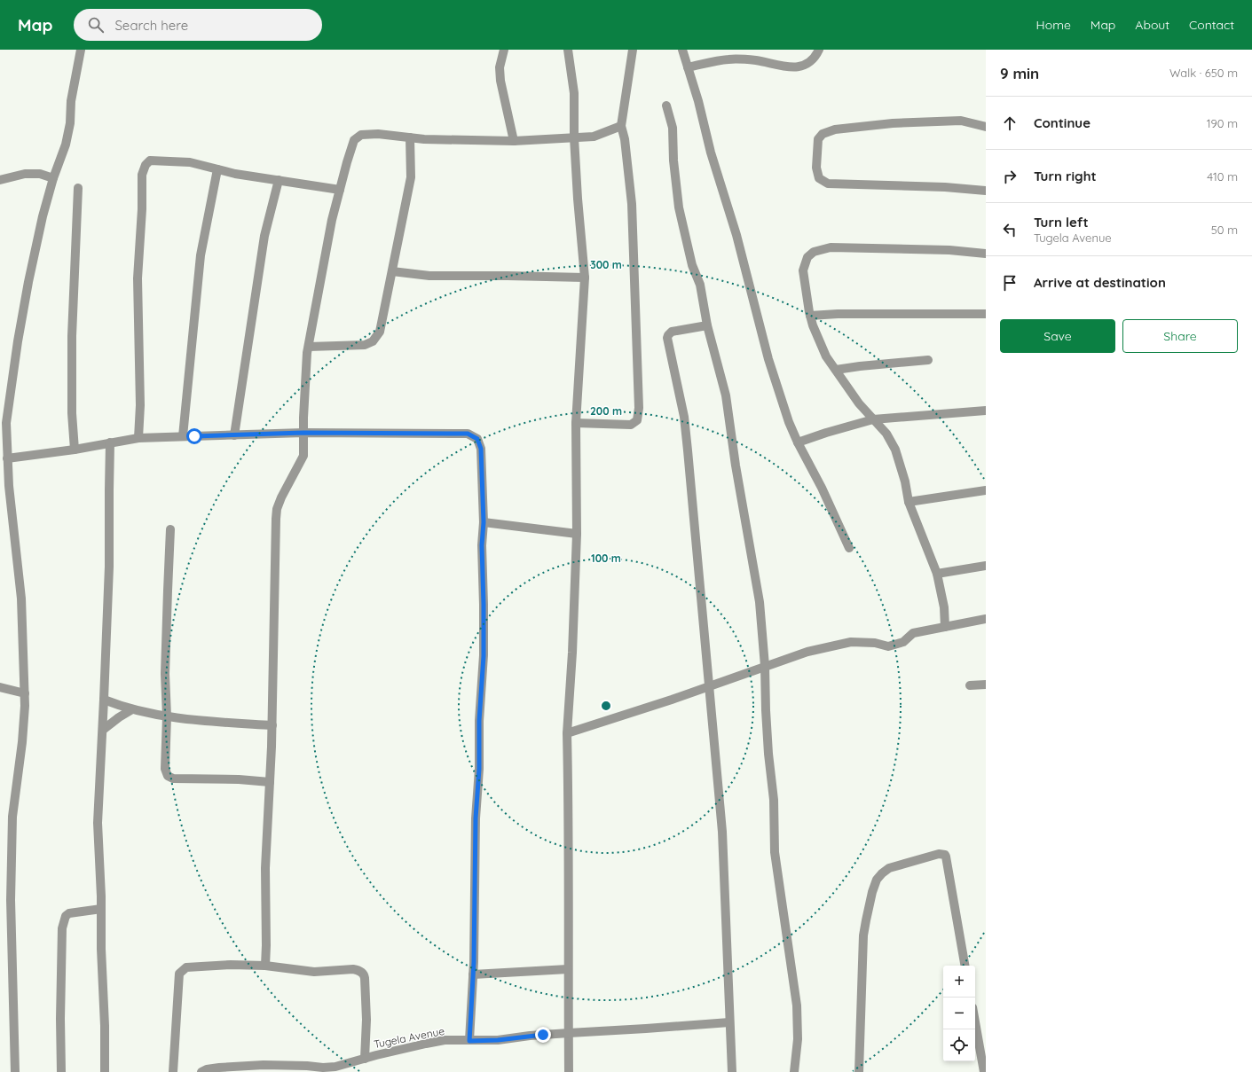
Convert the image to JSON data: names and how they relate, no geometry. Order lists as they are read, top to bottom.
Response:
{
  "streets": {
    "street": ["Tugela Avenue"]
  },
  "page": {
    "header": "Map",
    "search": "Search here",
    "nav": [
      "Home",
      "Map",
      "About",
      "Contact"
    ],
    "heading": ["9 min", "Walk · 650 m"],
    "list": [
      ["Continue", "190 m"],
      ["Turn right", "410 m"],
      ["Turn left", "Tugela Avenue", "50 m"],
      "Arrive at destination"
    ],
    "buttons": ["Save", "Share"],
    "map_buttons": ["+", "−"]
  },
  "rings": ["300 m", "200 m", "100 m"]
}
